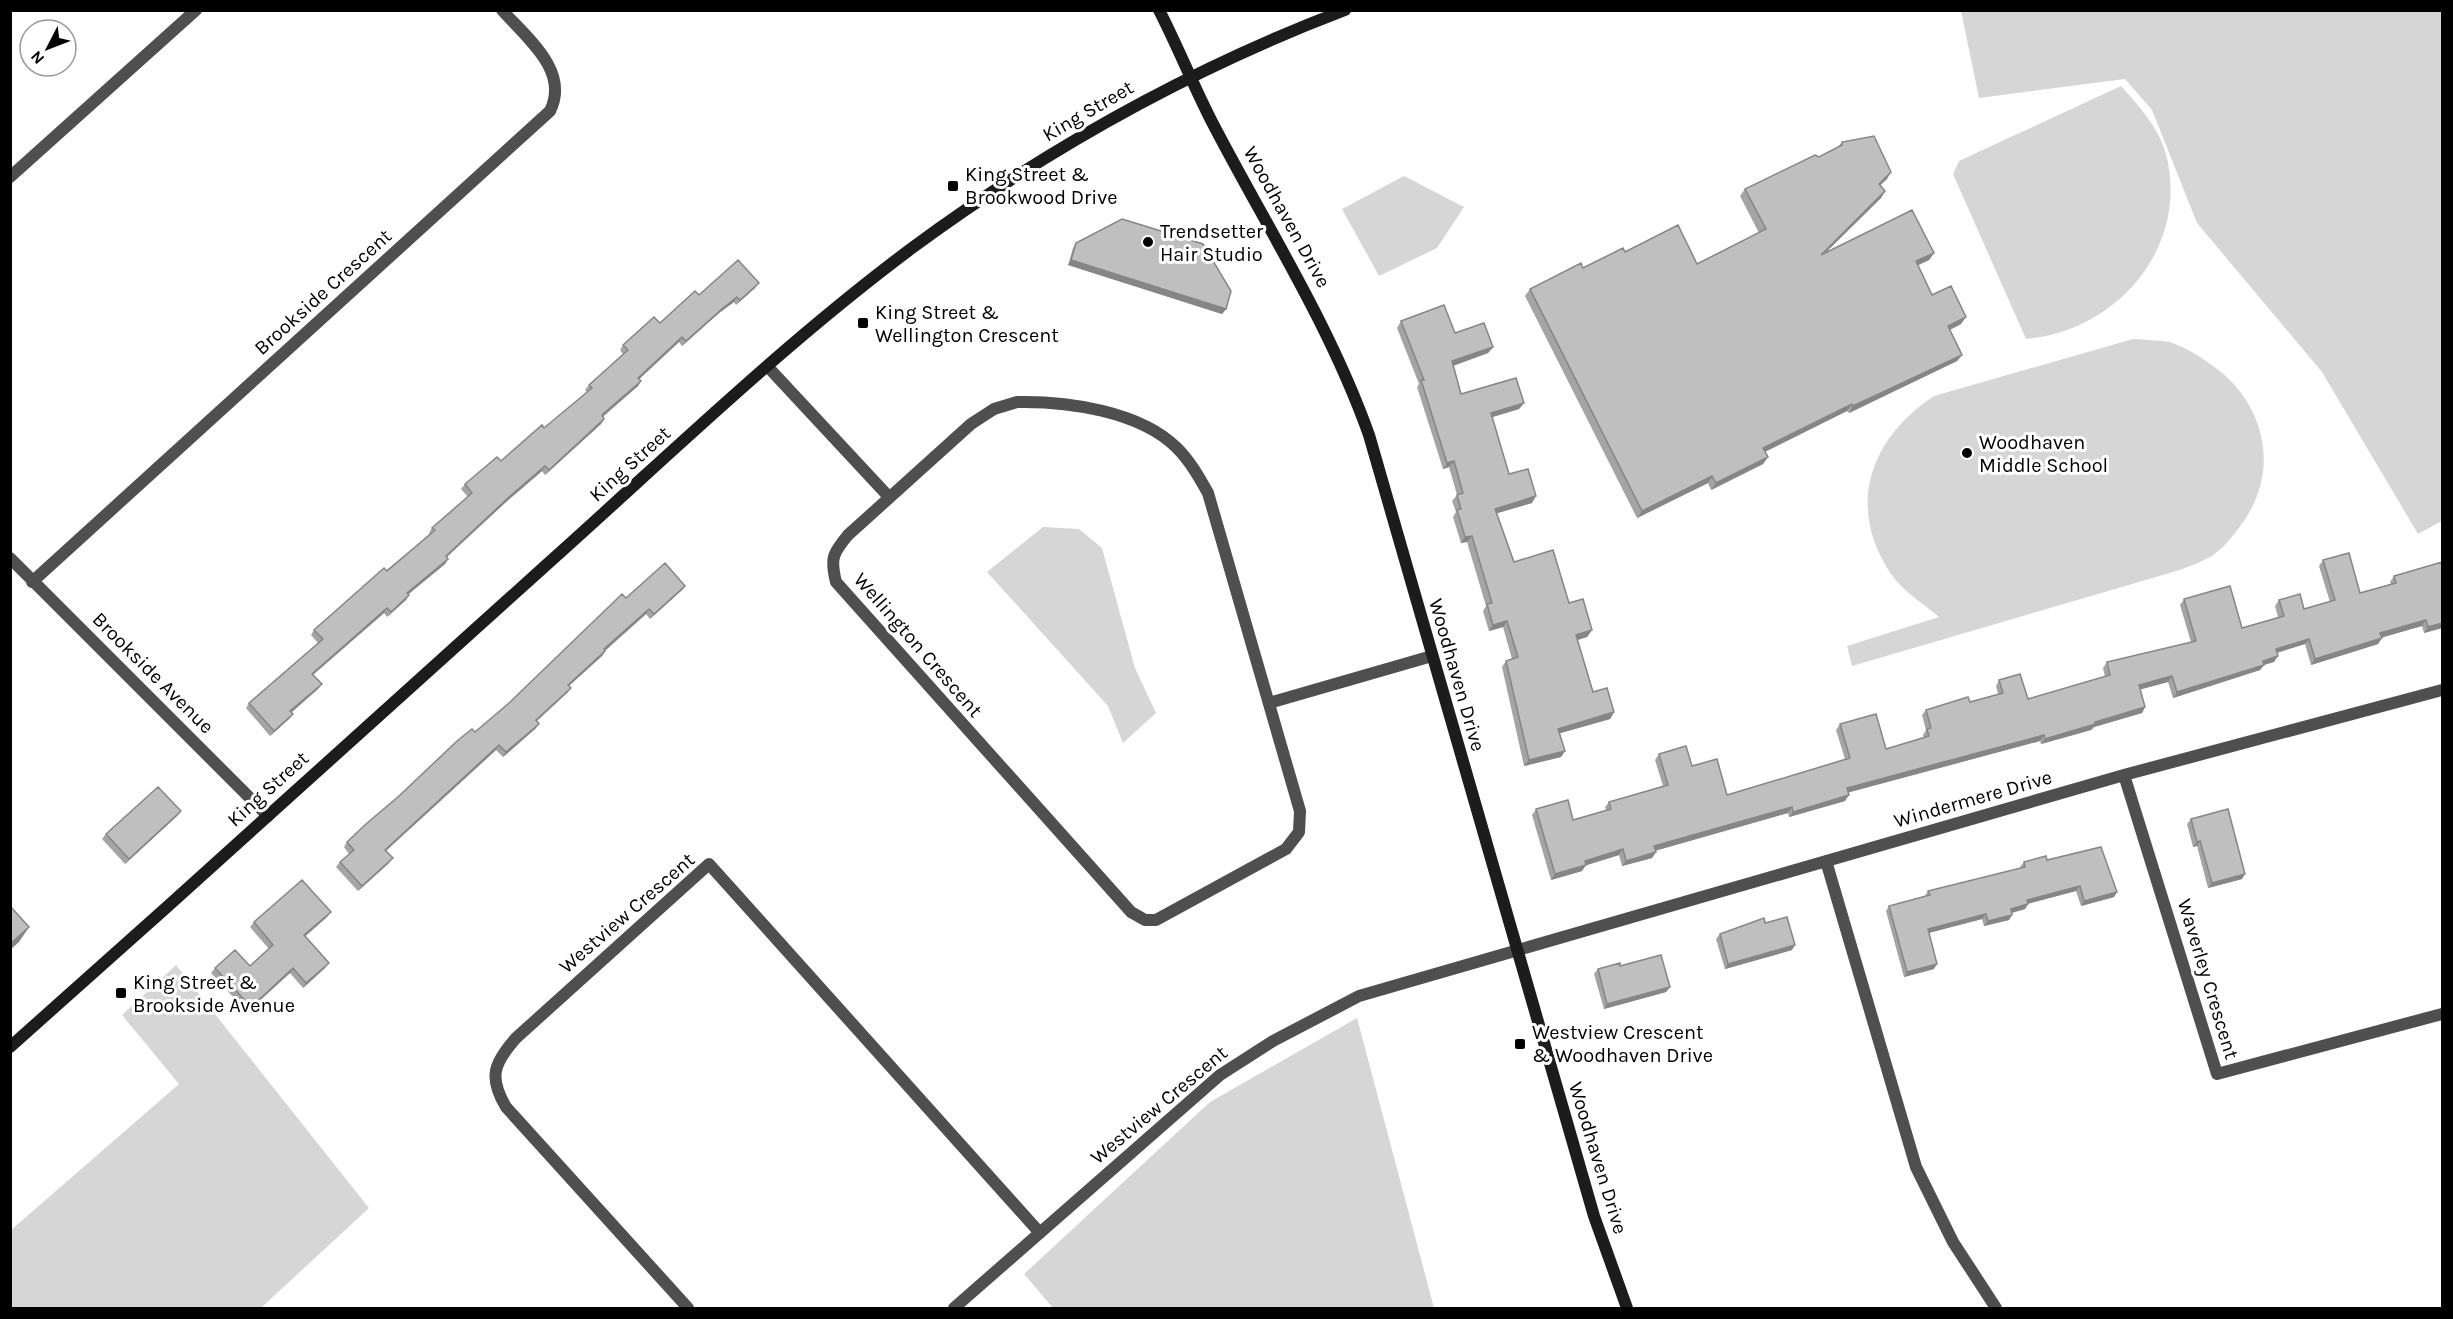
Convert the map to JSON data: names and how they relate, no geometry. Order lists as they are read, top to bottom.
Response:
{
  "streets": {
    "street": [
      "King Street",
      "Woodhaven Drive",
      "Brookside Crescent",
      "Wellington Crescent",
      "Brookside Avenue",
      "Windermere Drive",
      "Westview Crescent",
      "Waverley Crescent"
    ]
  },
  "crossings": [
    ["King Street", "Woodhaven Drive"],
    ["King Street", "Brookside Avenue"],
    ["Woodhaven Drive", "Windermere Drive"],
    ["Woodhaven Drive", "Westview Crescent"],
    ["Brookside Crescent", "Brookside Avenue"],
    ["Windermere Drive", "Westview Crescent"],
    ["Windermere Drive", "Waverley Crescent"]
  ],
  "places": {
    "transit": [
      "King Street & Brookwood Drive",
      "King Street & Wellington Crescent",
      "King Street & Brookside Avenue",
      "Westview Crescent & Woodhaven Drive"
    ],
    "other": ["Trendsetter Hair Studio", "Woodhaven Middle School"]
  },
  "north": "bottom left"
}
